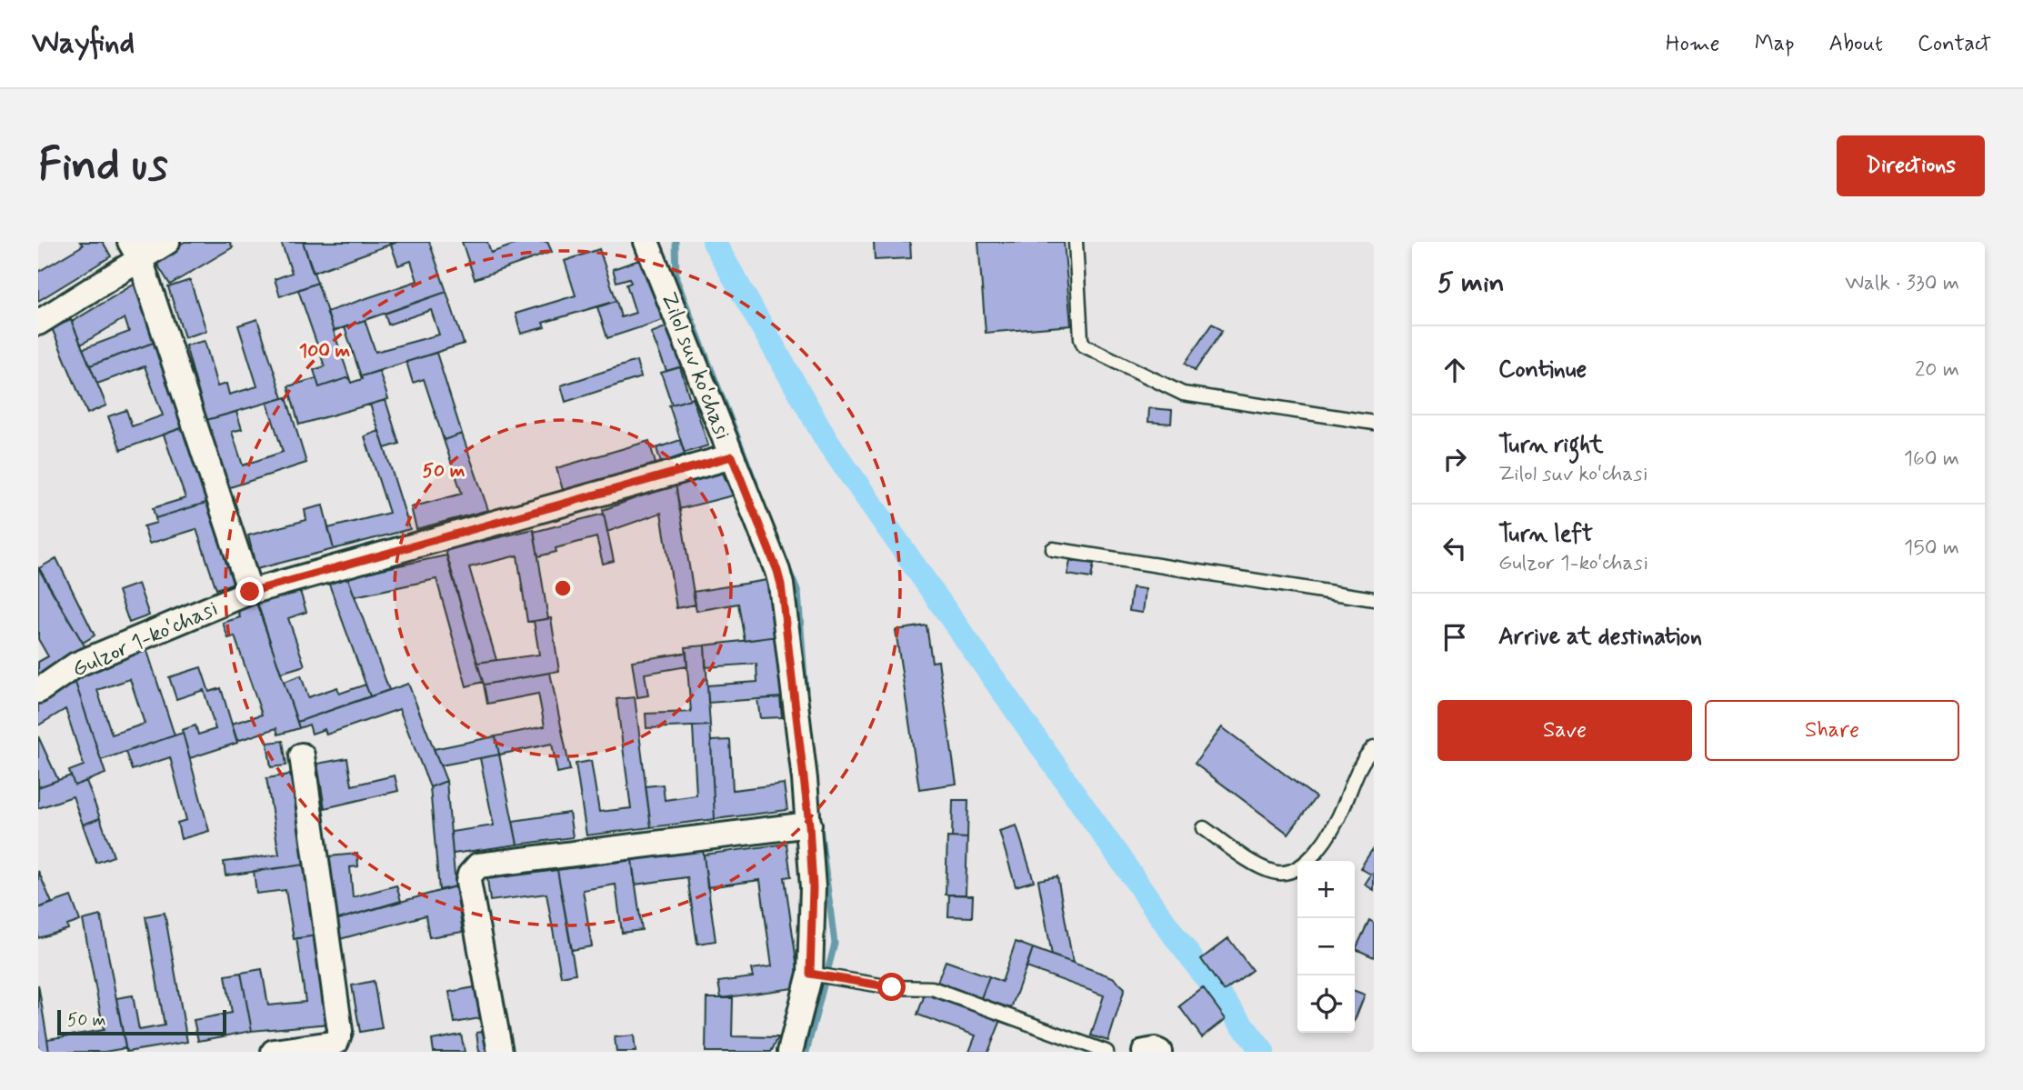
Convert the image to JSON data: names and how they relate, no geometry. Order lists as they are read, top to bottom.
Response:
{
  "streets": {
    "street": ["Zilol suv koʻchasi", "Gulzor 1-koʻchasi"]
  },
  "crossings": [
    ["Zilol suv koʻchasi", "Gulzor 1-koʻchasi"]
  ],
  "scale_bar": "50 m",
  "page": {
    "header": "Wayfind",
    "nav": [
      "Home",
      "Map",
      "About",
      "Contact"
    ],
    "buttons": [
      "Directions",
      ["Save", "Share"]
    ],
    "title": "Find us",
    "heading": ["5 min", "Walk · 330 m"],
    "list": [
      ["Continue", "20 m"],
      ["Turn right", "Zilol suv koʻchasi", "160 m"],
      ["Turn left", "Gulzor 1-koʻchasi", "150 m"],
      "Arrive at destination"
    ],
    "map_buttons": ["+", "−"],
    "scale": "50 m"
  },
  "rings": ["100 m", "50 m"]
}
